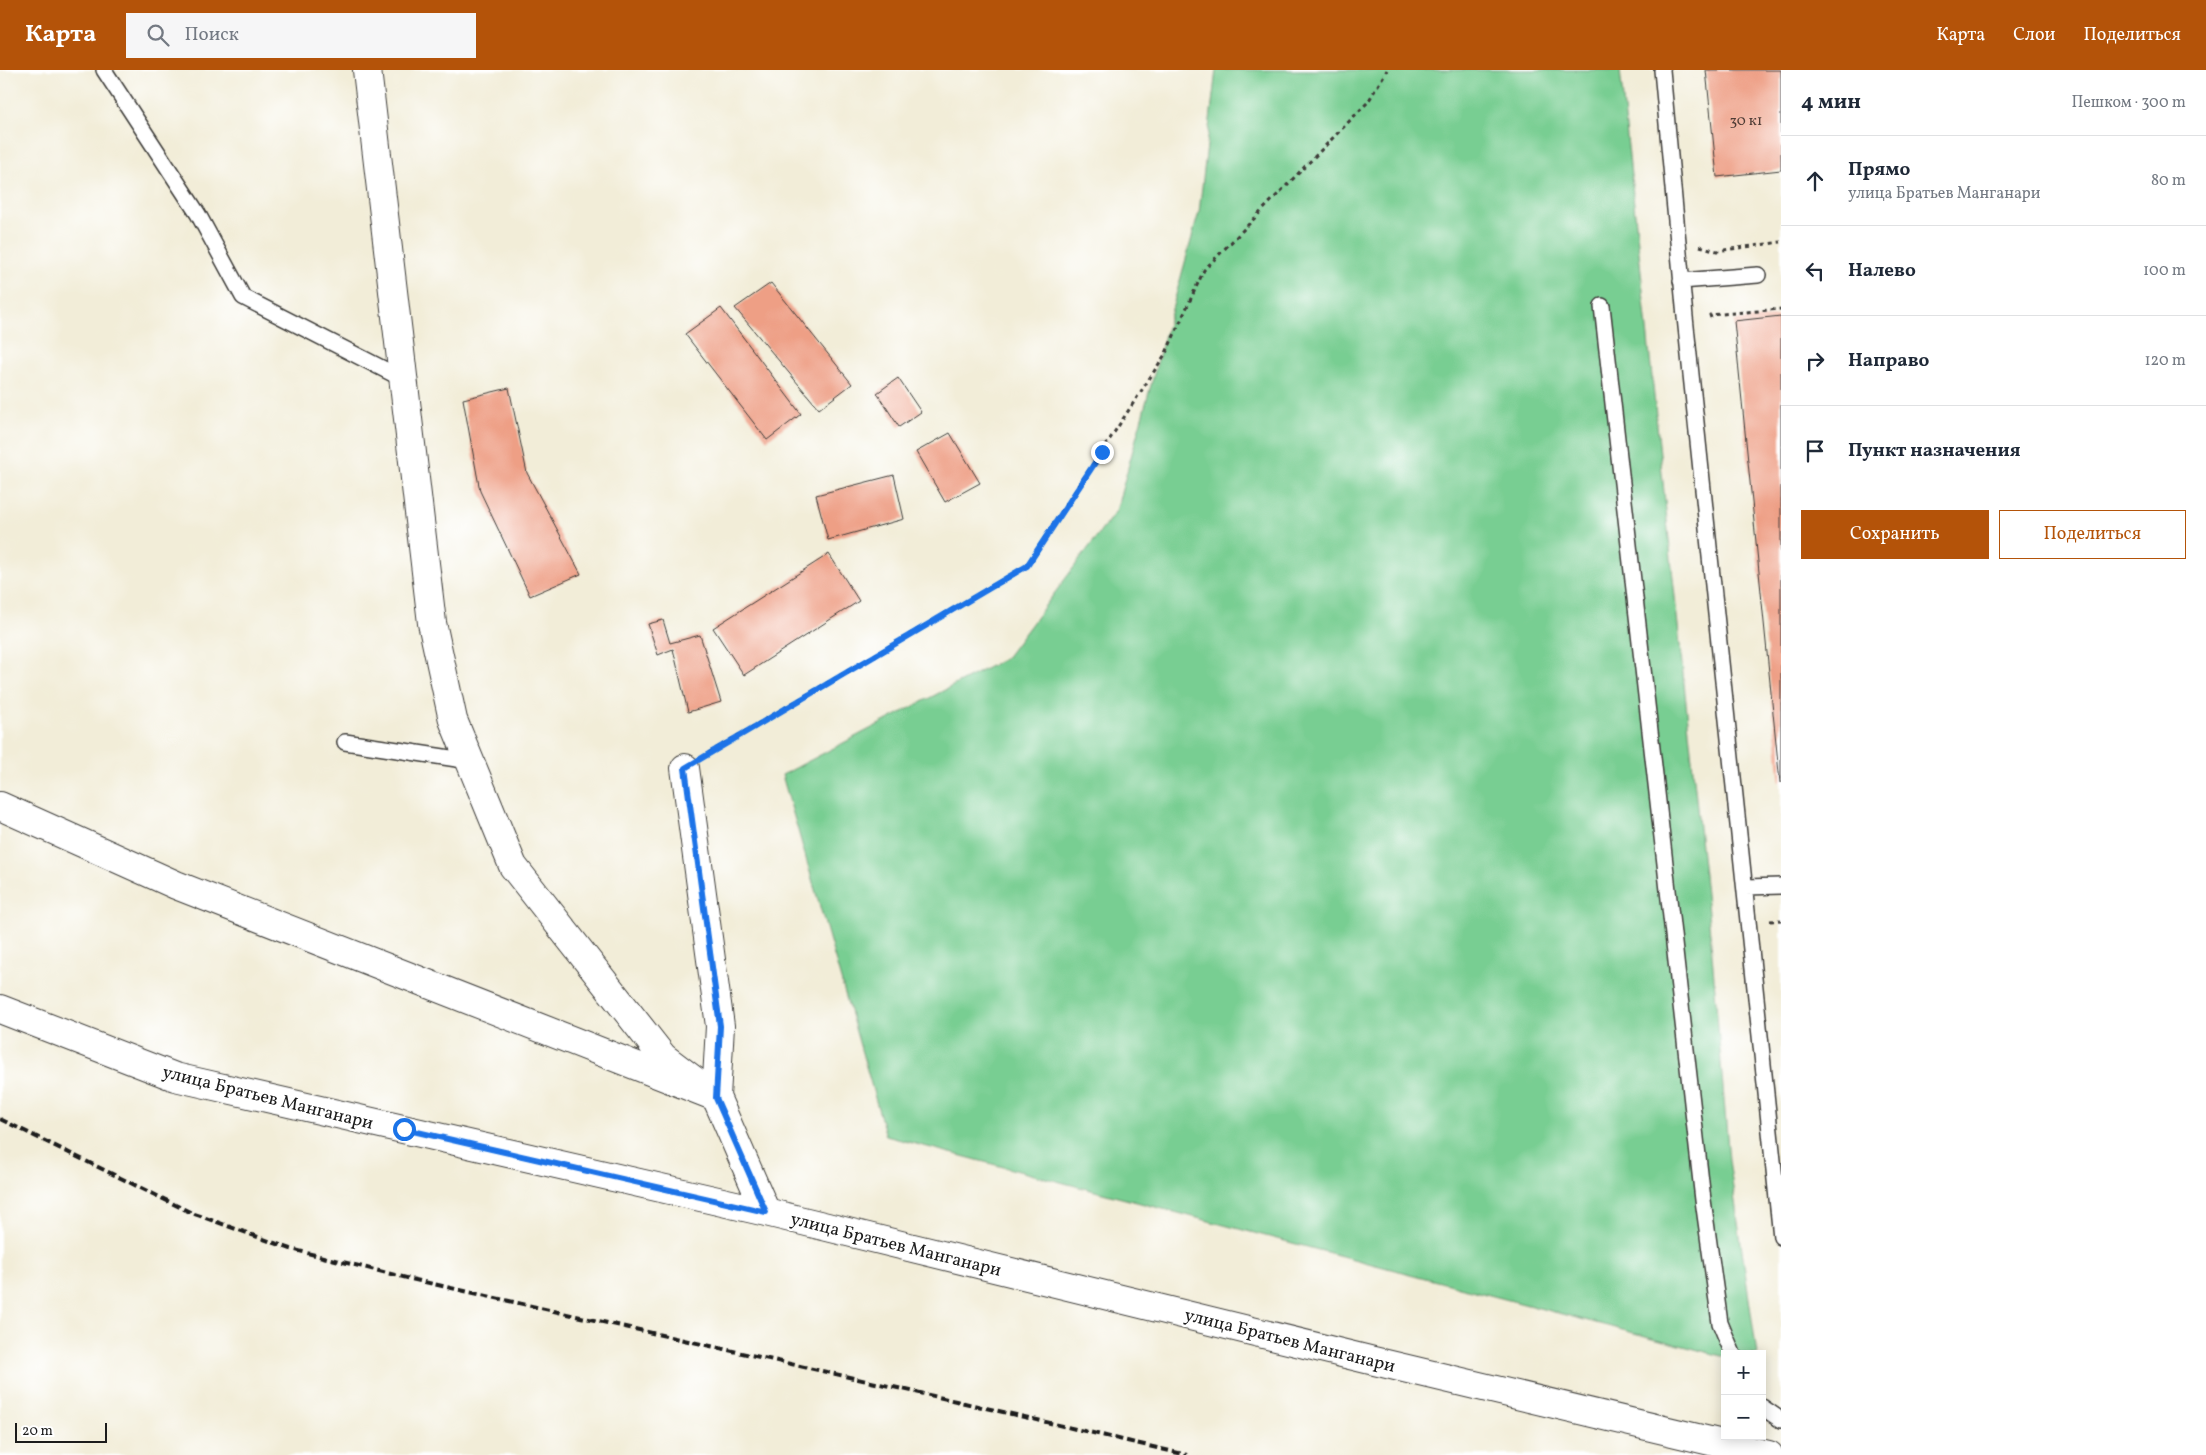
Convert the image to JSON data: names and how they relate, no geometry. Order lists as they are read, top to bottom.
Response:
{
  "streets": {
    "street": ["улица Братьев Манганари"]
  },
  "house_numbers": ["30 к1"],
  "scale_bar": "20 m",
  "page": {
    "header": "Карта",
    "search": "Поиск",
    "nav": ["Карта", "Слои", "Поделиться"],
    "heading": ["4 мин", "Пешком · 300 m"],
    "list": [
      ["Прямо", "улица Братьев Манганари", "80 m"],
      ["Налево", "100 m"],
      ["Направо", "120 m"],
      "Пункт назначения"
    ],
    "buttons": ["Сохранить", "Поделиться"],
    "map_buttons": ["+", "−"],
    "scale": "20 m"
  }
}
